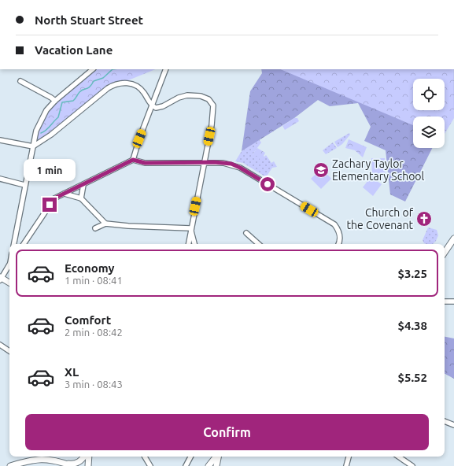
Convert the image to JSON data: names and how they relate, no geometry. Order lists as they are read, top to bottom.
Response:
{
  "places": {
    "school or university": ["Zachary Taylor Elementary School"],
    "church": ["Church of the Covenant"]
  },
  "page": {
    "banner": ["North Stuart Street", "Vacation Lane"],
    "bubble": "1 min",
    "list": [
      {
        "name": "Economy",
        "note": "1 min · 08:41",
        "value": "$3.25"
      },
      {
        "name": "Comfort",
        "note": "2 min · 08:42",
        "value": "$4.38"
      },
      {
        "name": "XL",
        "note": "3 min · 08:43",
        "value": "$5.52"
      }
    ],
    "buttons": "Confirm"
  }
}
